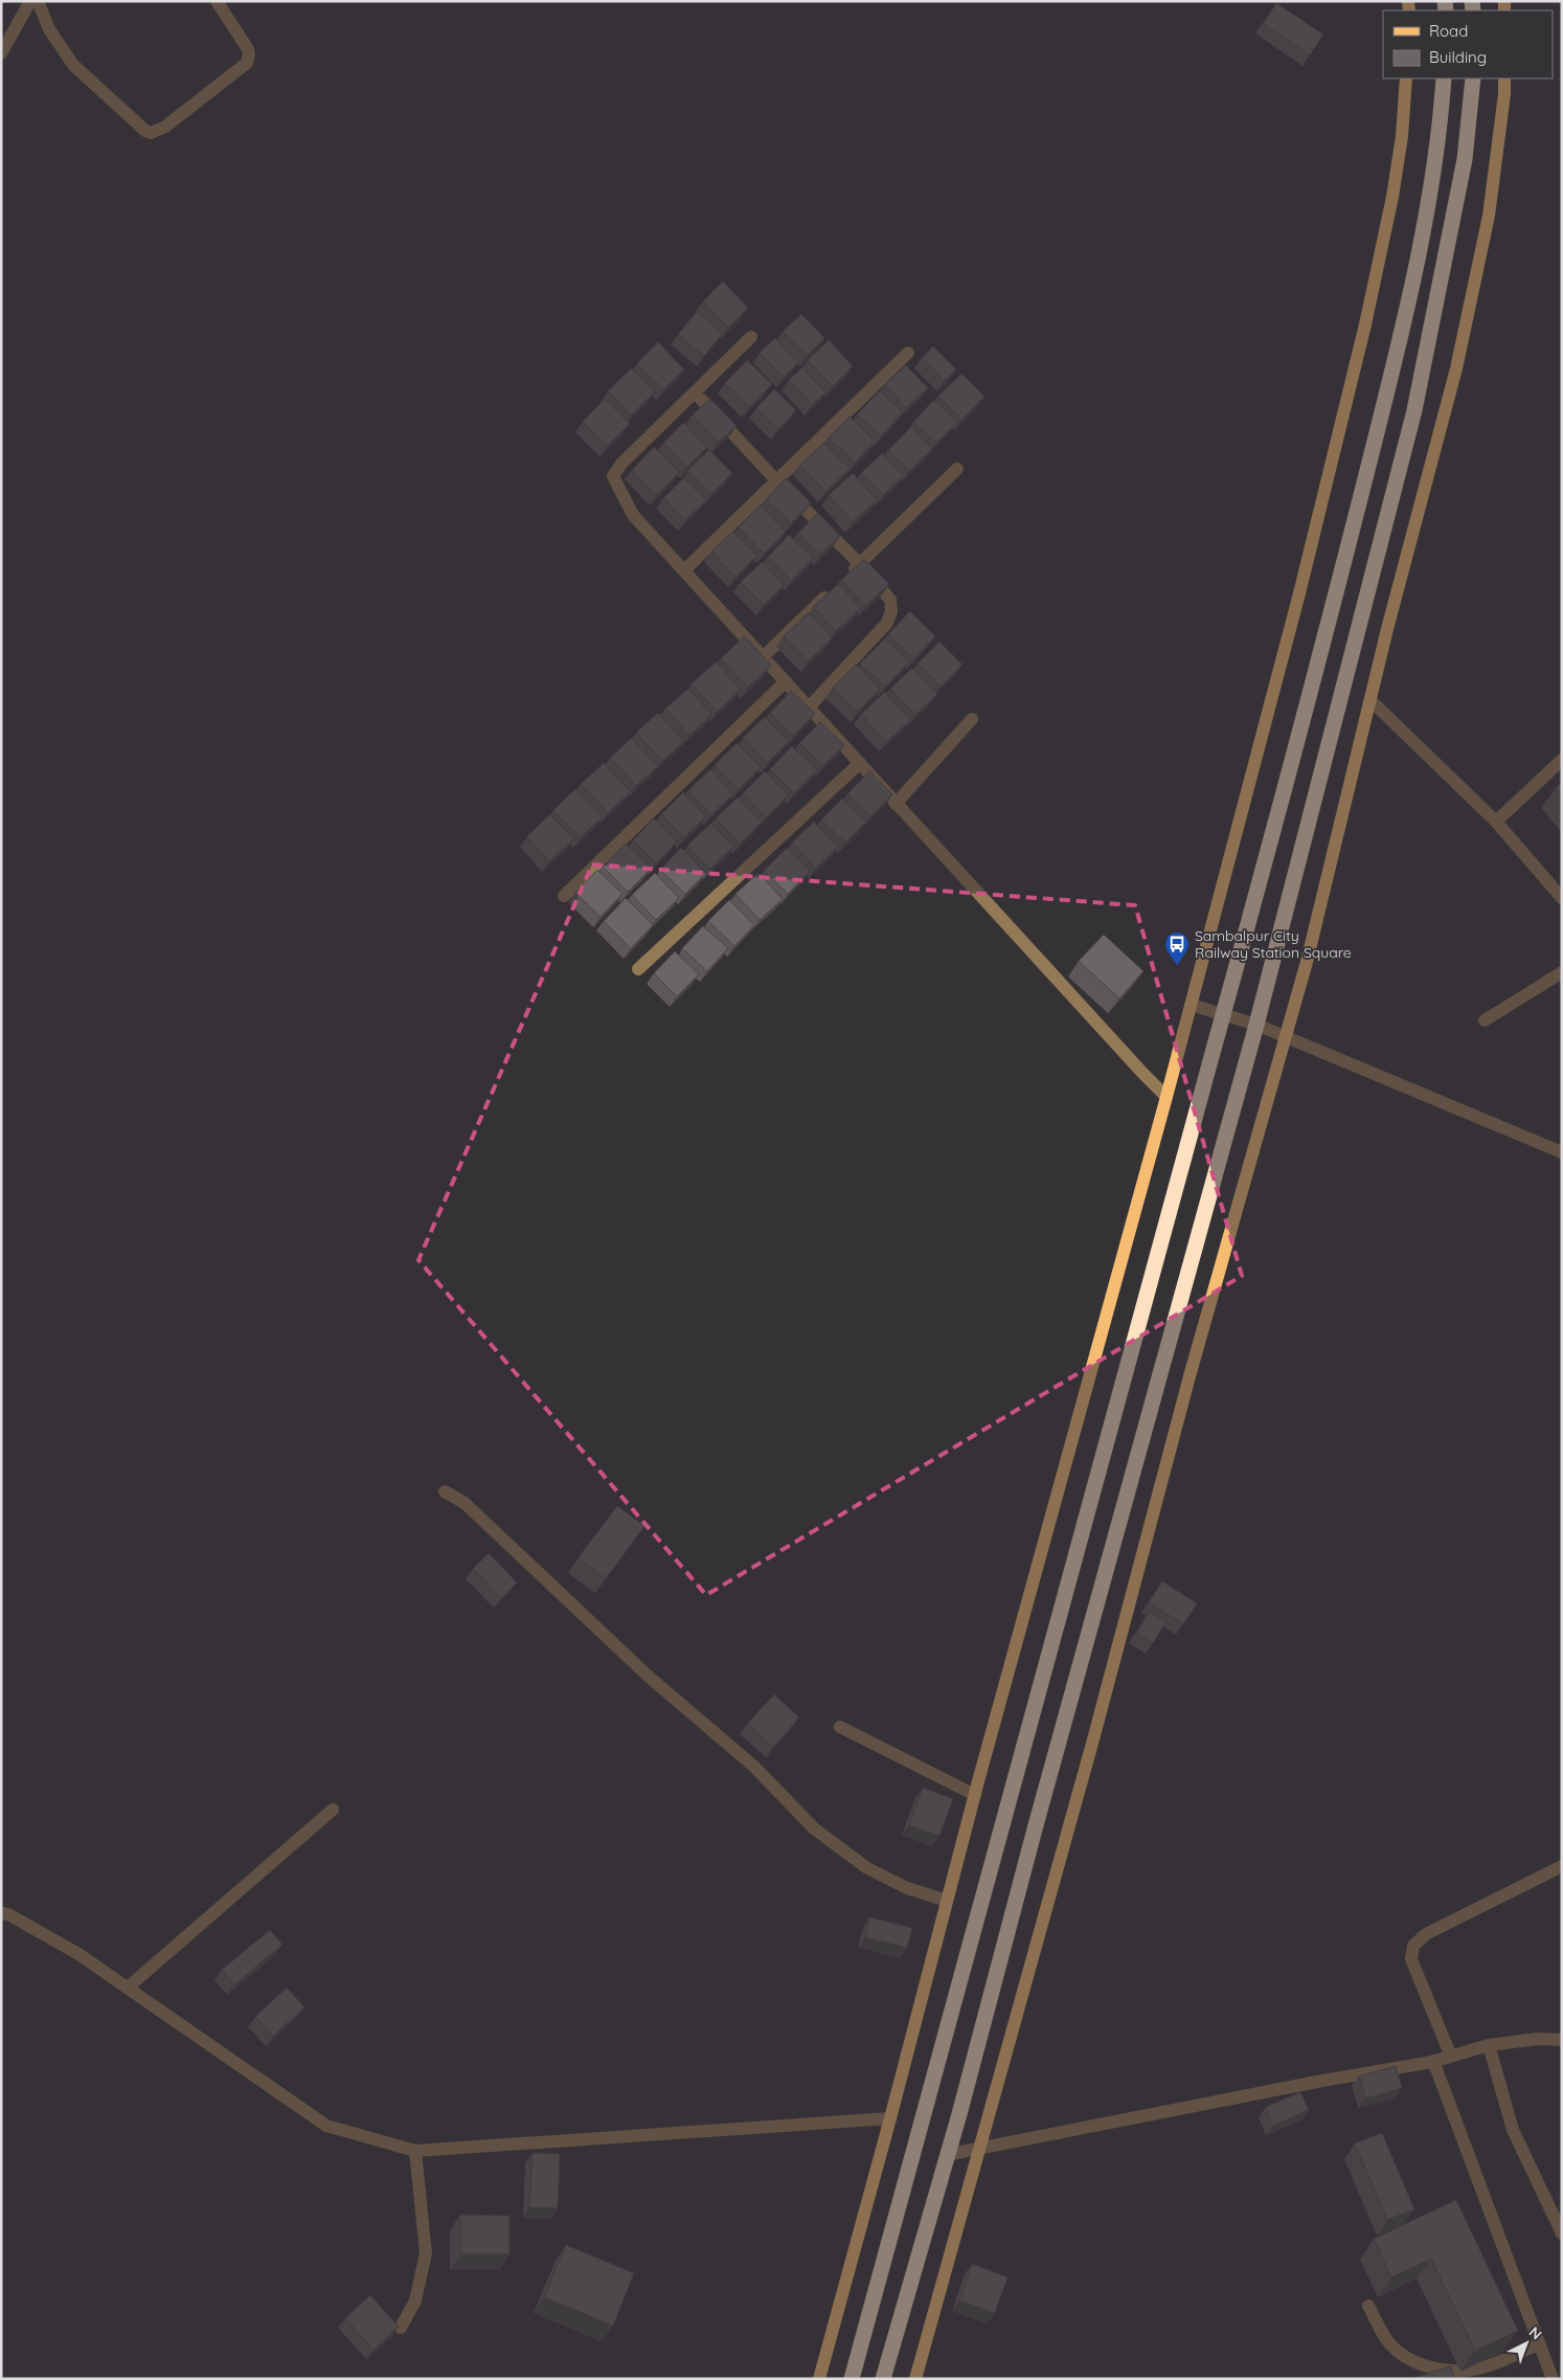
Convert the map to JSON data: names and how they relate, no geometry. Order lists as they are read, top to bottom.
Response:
{
  "places": {
    "bus stop": ["Sambalpur City Railway Station Square"]
  },
  "legend": ["Road", "Building"],
  "north": "top right"
}
